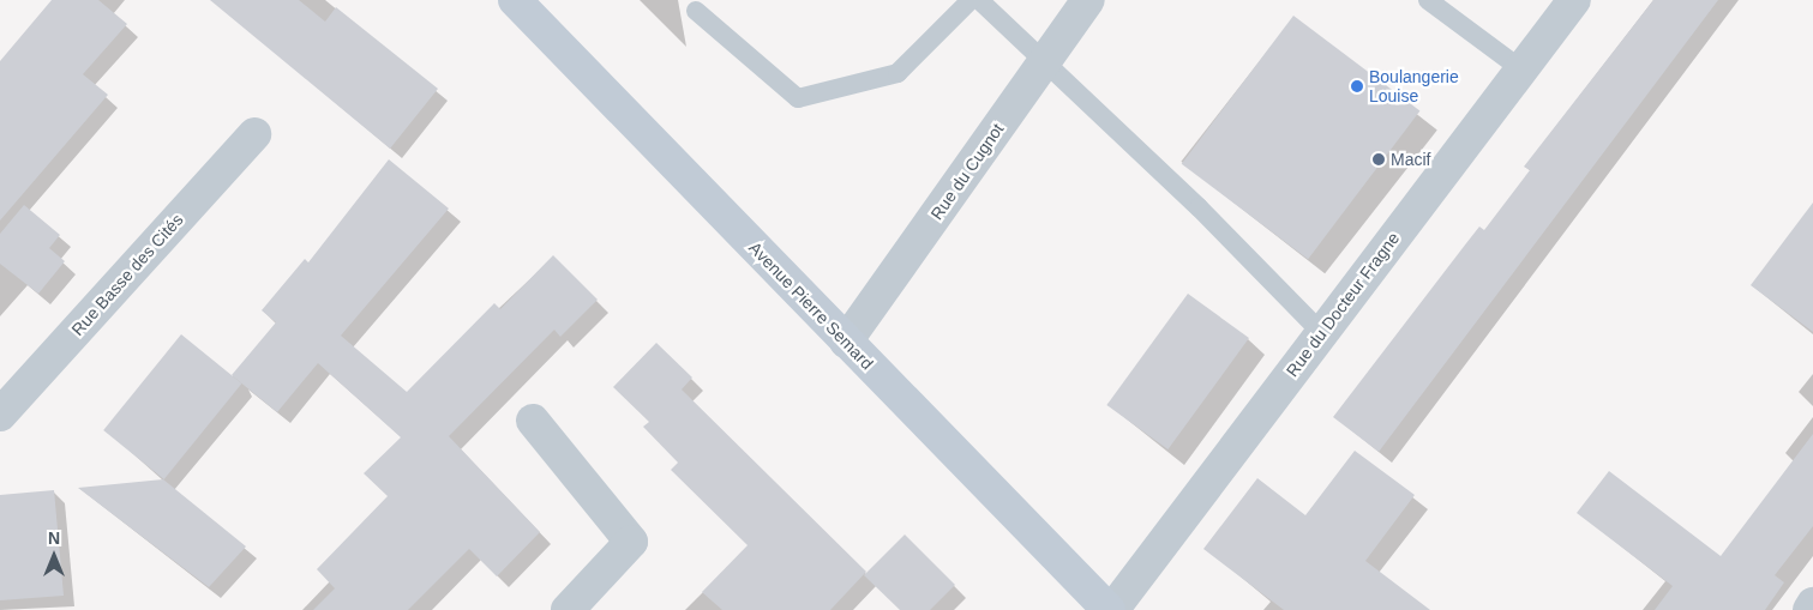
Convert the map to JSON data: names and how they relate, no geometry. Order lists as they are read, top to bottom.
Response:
{
  "streets": {
    "main road": ["Avenue Pierre Semard"],
    "street": ["Rue du Cugnot", "Rue Basse des Cités", "Rue du Docteur Fragne"]
  },
  "crossings": [
    ["Rue du Cugnot", "Avenue Pierre Semard"],
    ["Rue du Docteur Fragne", "Avenue Pierre Semard"]
  ],
  "places": ["Boulangerie Louise", "Macif"],
  "north": "top"
}
